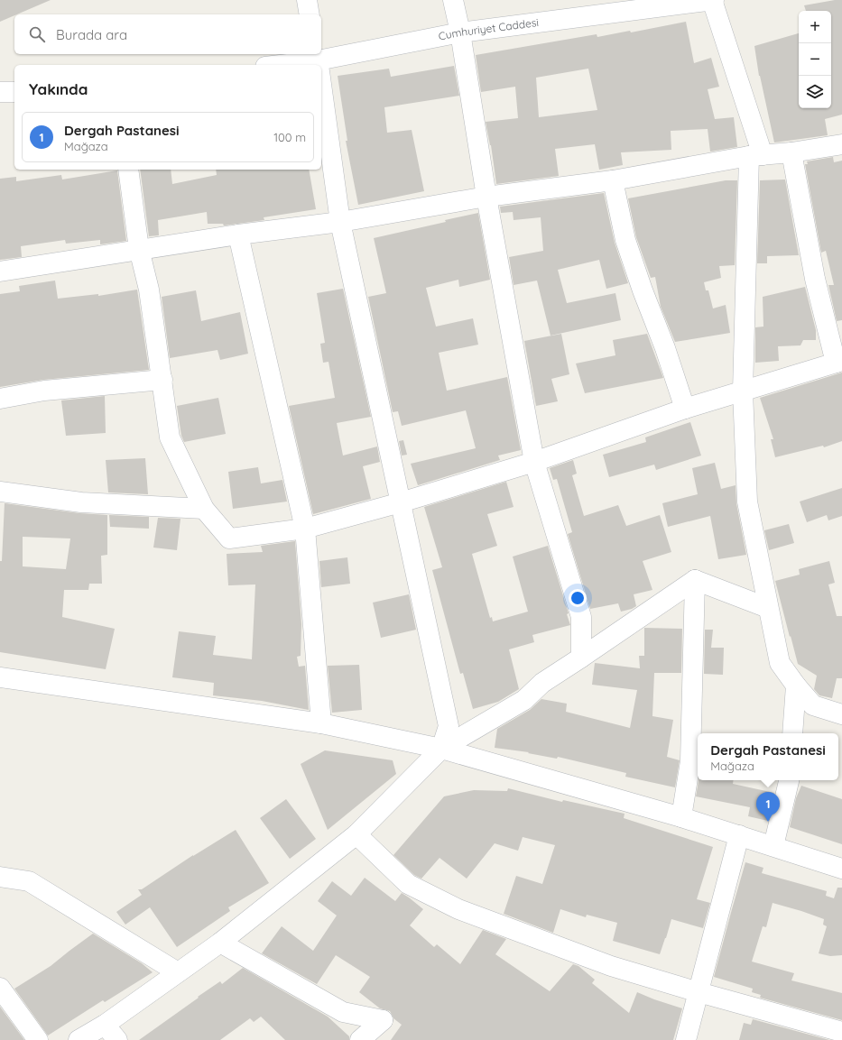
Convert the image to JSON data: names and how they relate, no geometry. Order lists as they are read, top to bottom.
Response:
{
  "streets": {
    "street": ["Cumhuriyet Caddesi"]
  },
  "page": {
    "map_buttons": ["+", "−"],
    "search": "Burada ara",
    "heading": "Yakında",
    "list": [
      {
        "mark": "1",
        "name": "Dergah Pastanesi",
        "note": "Mağaza",
        "value": "100 m"
      }
    ],
    "popup": ["Dergah Pastanesi", "Mağaza"],
    "pins": "1"
  }
}
